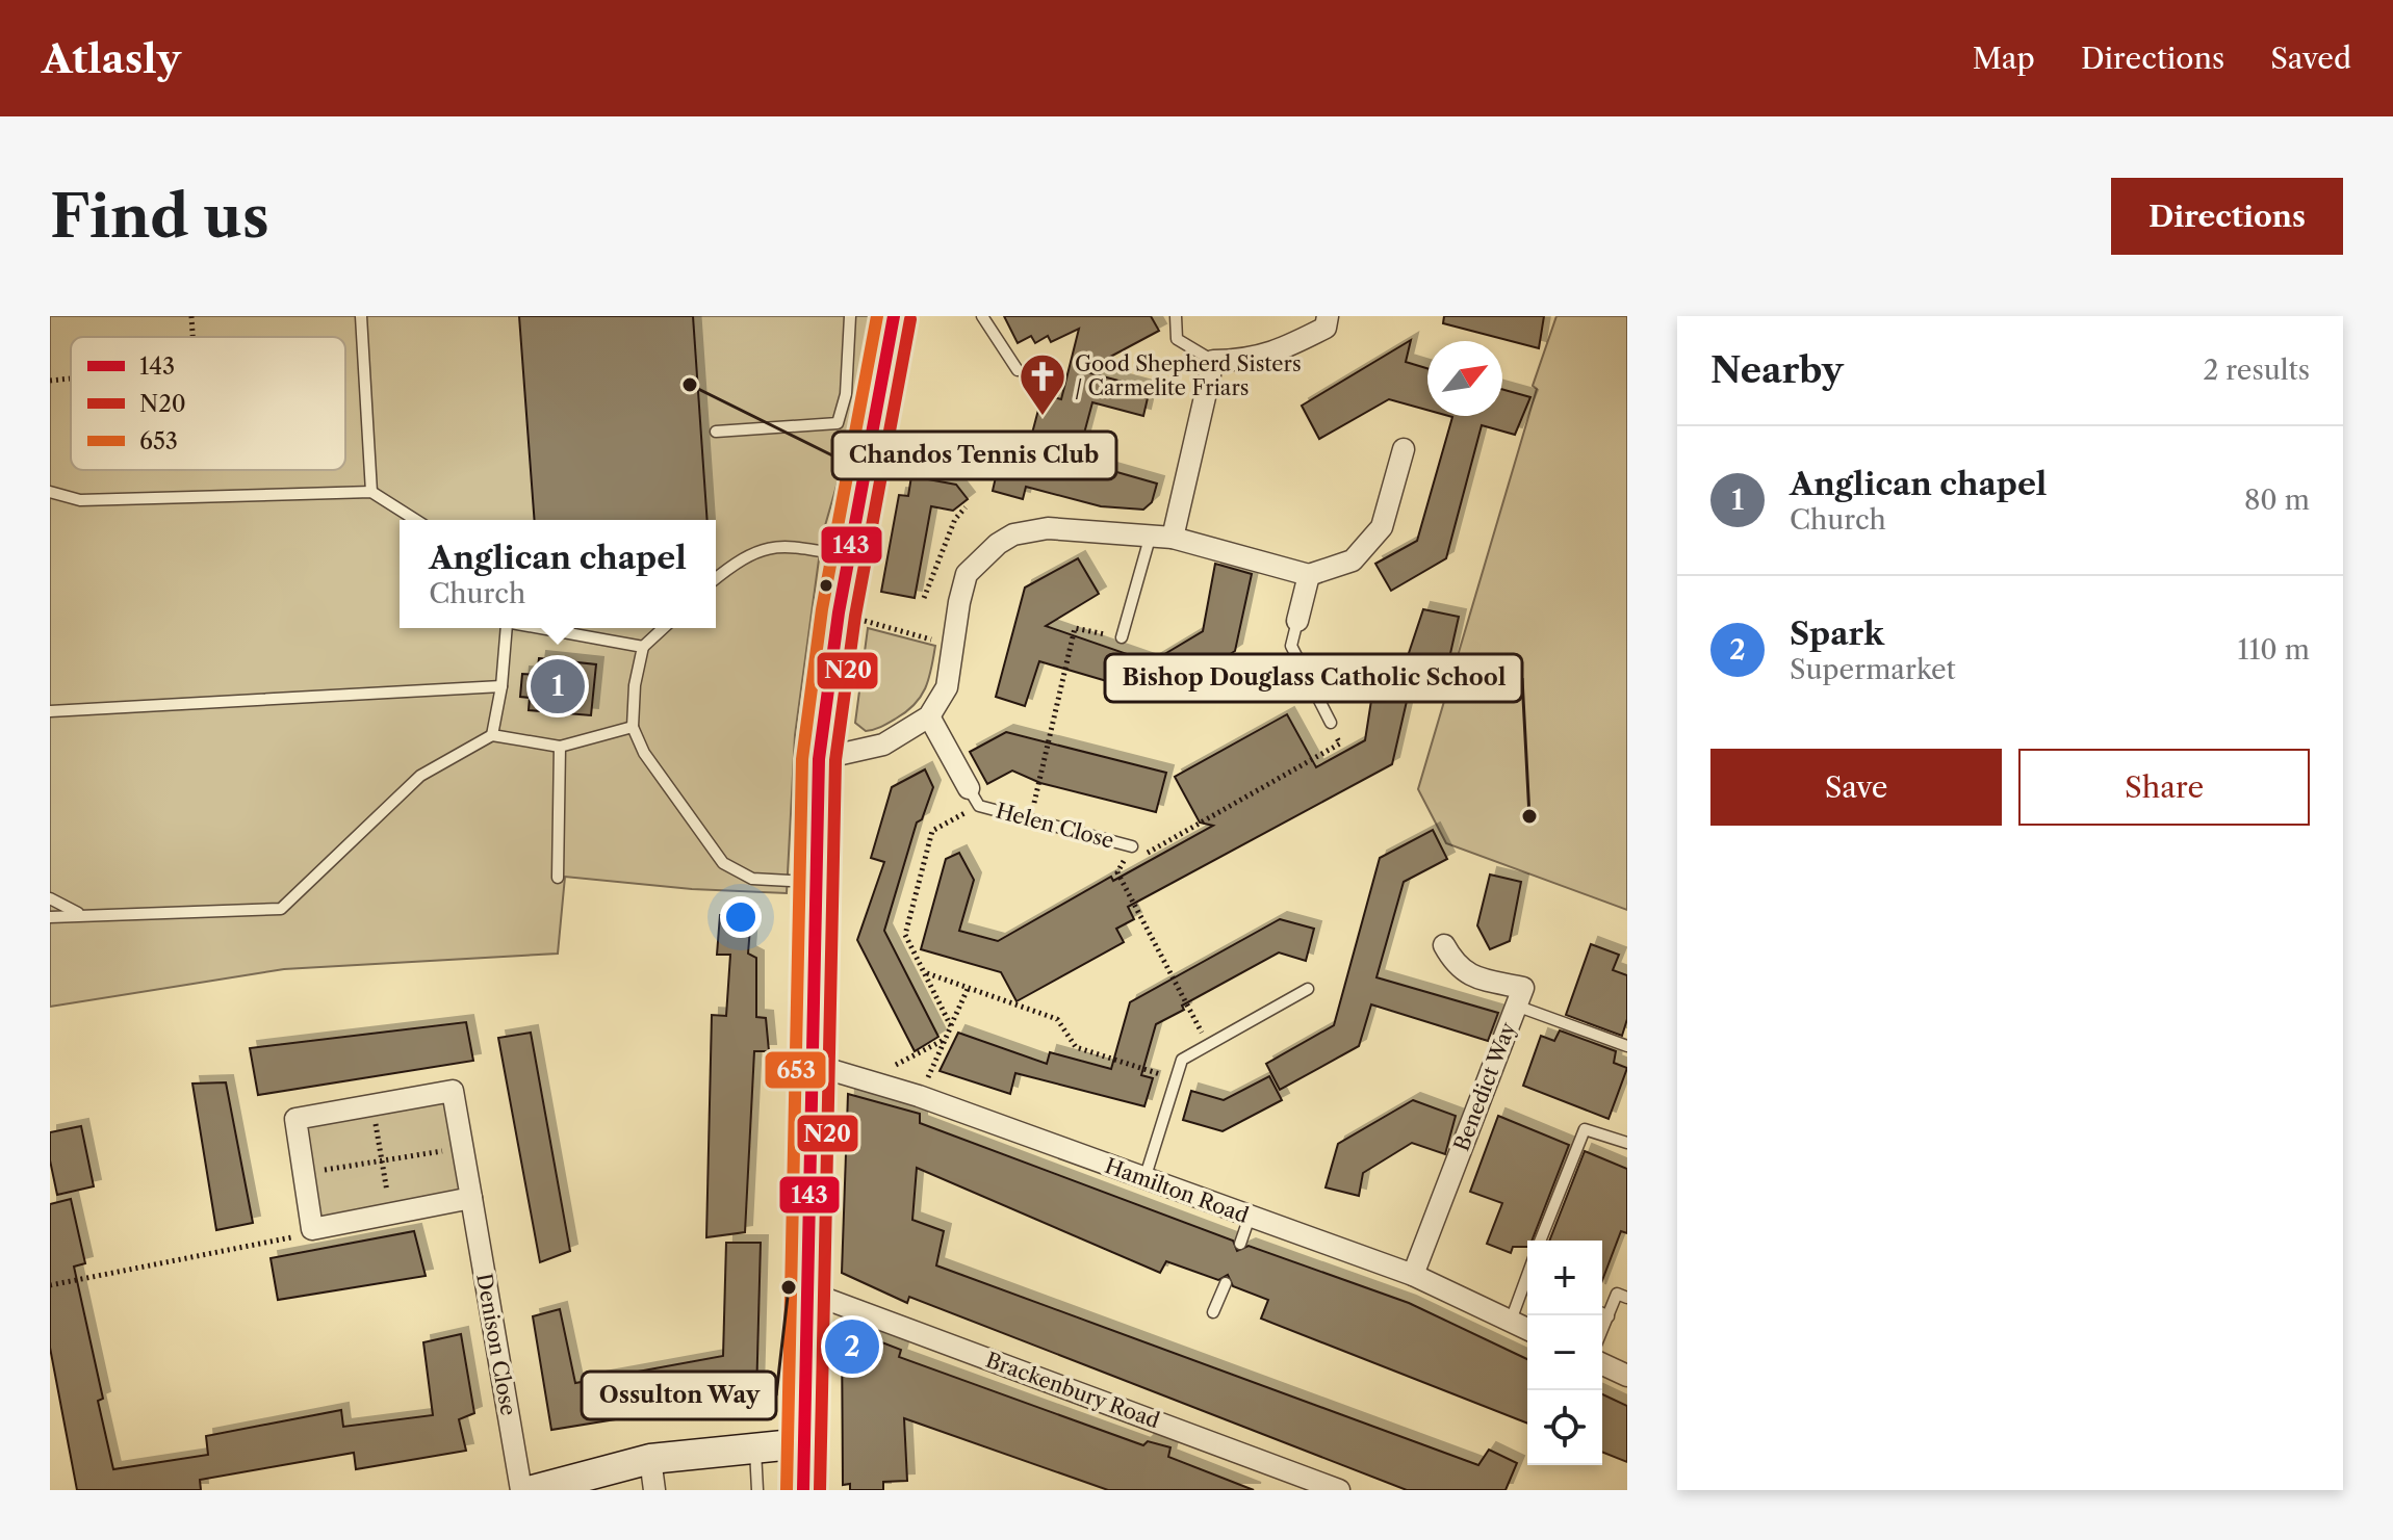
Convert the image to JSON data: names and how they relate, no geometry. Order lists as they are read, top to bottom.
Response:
{
  "streets": {
    "street": [
      "Benedict Way",
      "Hamilton Road",
      "Denison Close",
      "Brackenbury Road"
    ],
    "lane": ["Helen Close"]
  },
  "crossings": [
    ["Benedict Way", "Hamilton Road"]
  ],
  "places": {
    "other": ["Chandos Tennis Club", "Bishop Douglass Catholic School", "Ossulton Way"],
    "church": ["Good Shepherd Sisters / Carmelite Friars"]
  },
  "lines": ["transit line 143", "transit line 653", "transit line N20"],
  "legend": ["143", "N20", "653"],
  "north": "top right",
  "page": {
    "header": "Atlasly",
    "nav": ["Map", "Directions", "Saved"],
    "buttons": [
      "Directions",
      ["Save", "Share"]
    ],
    "title": "Find us",
    "heading": ["Nearby", "2 results"],
    "list": [
      {
        "mark": "1",
        "name": "Anglican chapel",
        "note": "Church",
        "value": "80 m"
      },
      {
        "mark": "2",
        "name": "Spark",
        "note": "Supermarket",
        "value": "110 m"
      }
    ],
    "popup": ["Anglican chapel", "Church"],
    "pins": ["1", "2"],
    "map_buttons": ["+", "−"]
  }
}
